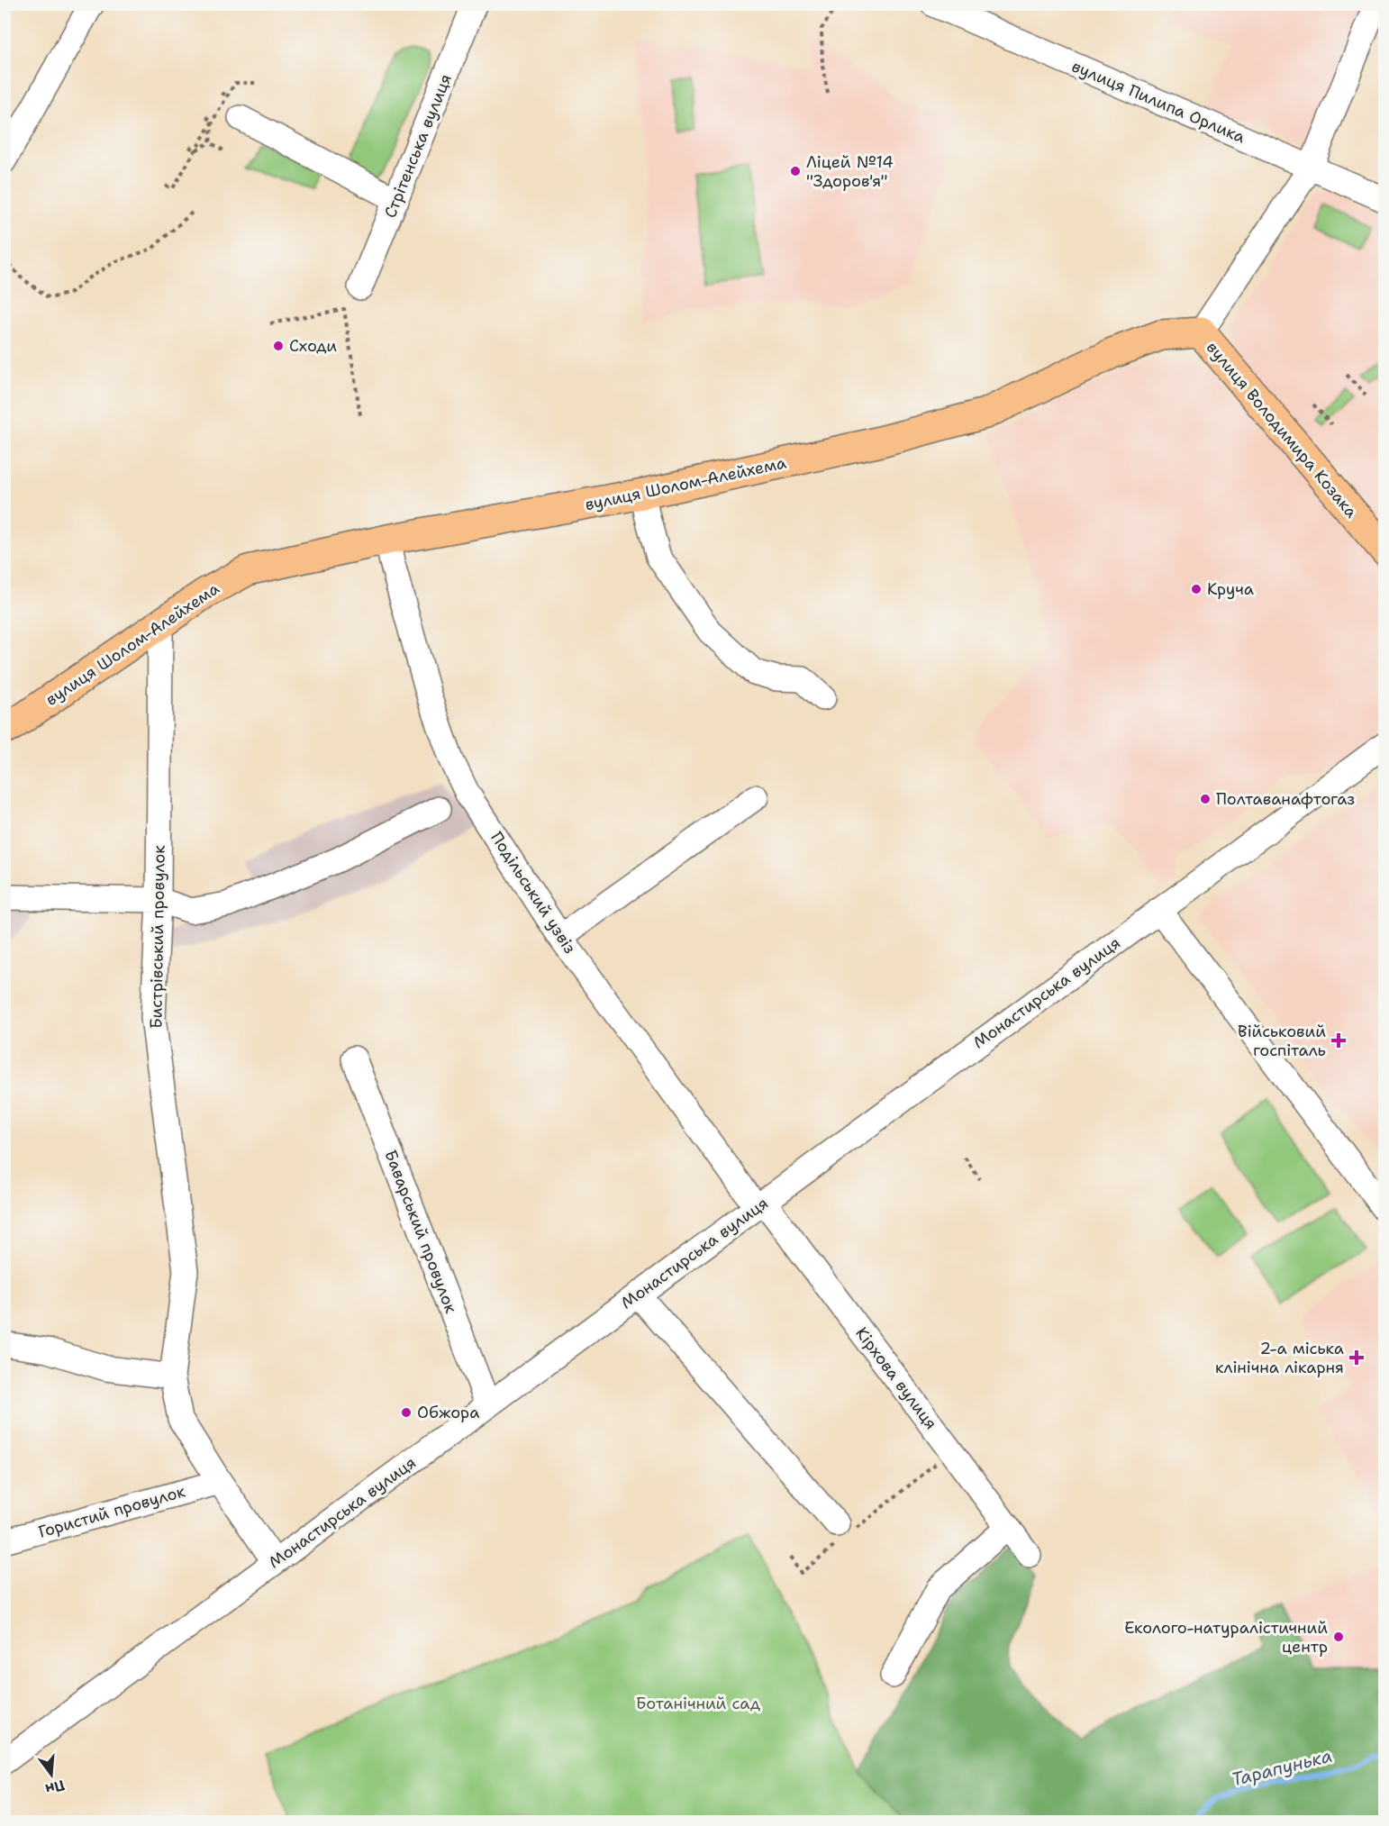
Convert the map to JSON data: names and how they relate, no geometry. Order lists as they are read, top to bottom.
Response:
{
  "streets": {
    "main road": ["вулиця Володимира Козака", "вулиця Шолом-Алейхема"],
    "street": [
      "вулиця Пилипа Орлика",
      "Стрітенська вулиця",
      "Подільський узвіз",
      "Бистрівський провулок",
      "Монастирська вулиця",
      "Баварський провулок",
      "Кірхова вулиця",
      "Гористий провулок"
    ]
  },
  "crossings": [
    ["вулиця Володимира Козака", "вулиця Шолом-Алейхема"],
    ["вулиця Шолом-Алейхема", "Подільський узвіз"],
    ["вулиця Шолом-Алейхема", "Бистрівський провулок"],
    ["Подільський узвіз", "Монастирська вулиця"],
    ["Подільський узвіз", "Кірхова вулиця"],
    ["Бистрівський провулок", "Монастирська вулиця"],
    ["Бистрівський провулок", "Гористий провулок"],
    ["Монастирська вулиця", "Баварський провулок"],
    ["Монастирська вулиця", "Кірхова вулиця"]
  ],
  "water": ["Тарапунька"],
  "parks": ["Ботанічний сад"],
  "places": {
    "other": [
      "Ліцей №14 \"Здоров'я\"",
      "Сходи",
      "Круча",
      "Полтаванафтогаз",
      "Обжора",
      "Еколого-натуралістичний центр"
    ],
    "health": ["Військовий госпіталь", "2-а міська клінічна лікарня"]
  },
  "north": "bottom"
}
